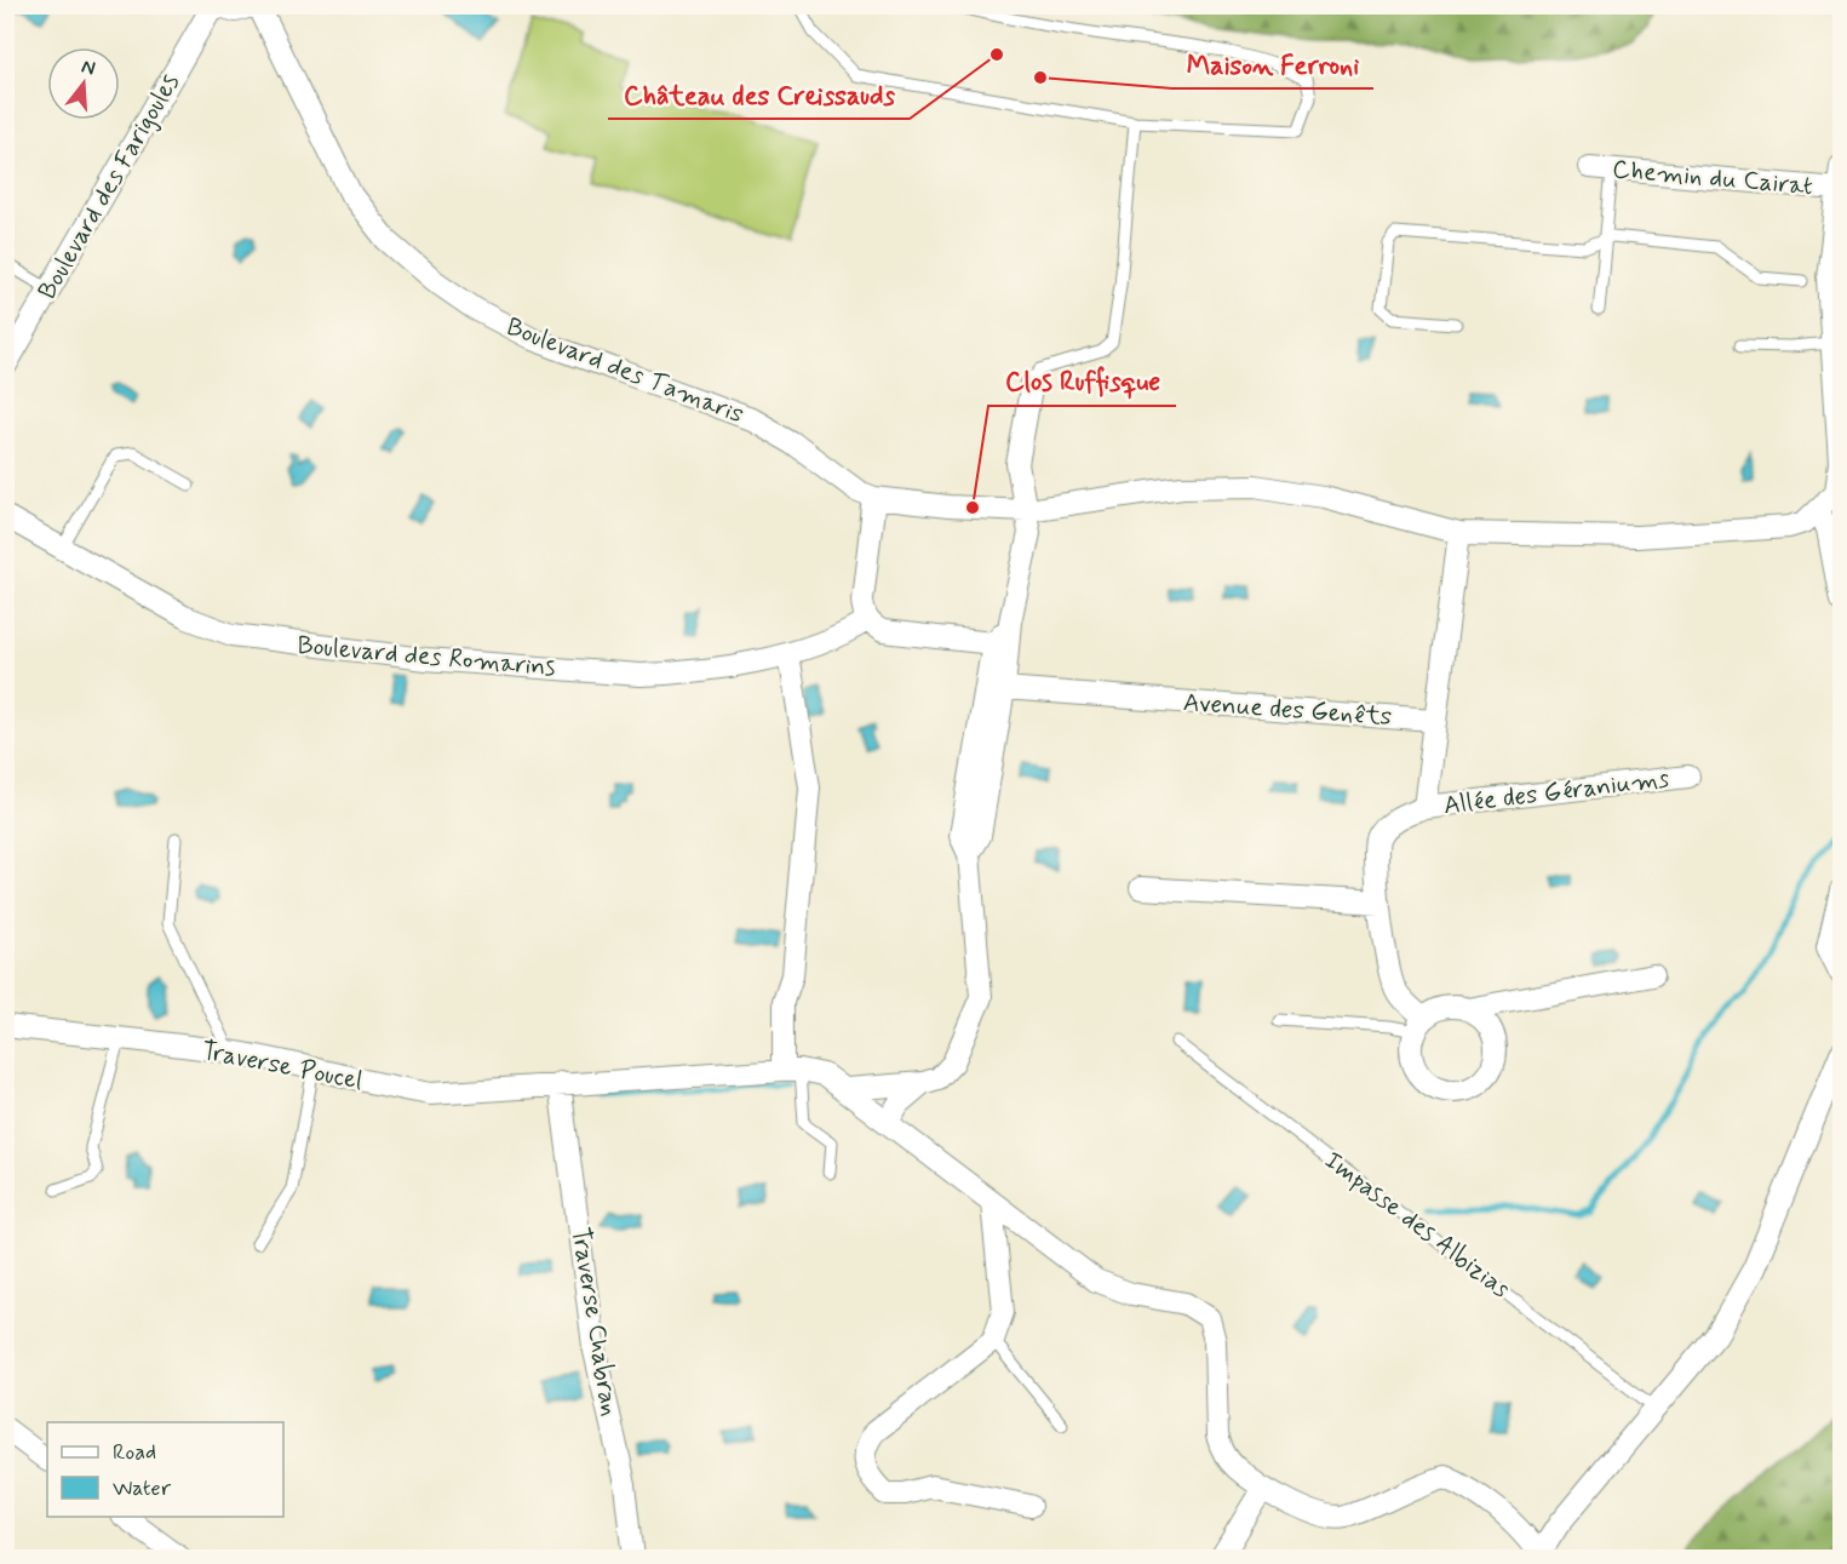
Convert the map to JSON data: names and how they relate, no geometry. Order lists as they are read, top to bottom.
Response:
{
  "streets": {
    "street": [
      "Chemin du Cairat",
      "Boulevard des Farigoules",
      "Boulevard des Tamaris",
      "Boulevard des Romarins",
      "Avenue des Genêts",
      "Allée des Géraniums",
      "Traverse Poucel",
      "Traverse Chabran"
    ],
    "lane": ["Impasse des Albizias"]
  },
  "crossings": [
    ["Traverse Poucel", "Traverse Chabran"]
  ],
  "places": ["Château des Creissauds", "Maison Ferroni", "Clos Ruffisque"],
  "legend": ["Road", "Water"],
  "north": "top"
}
